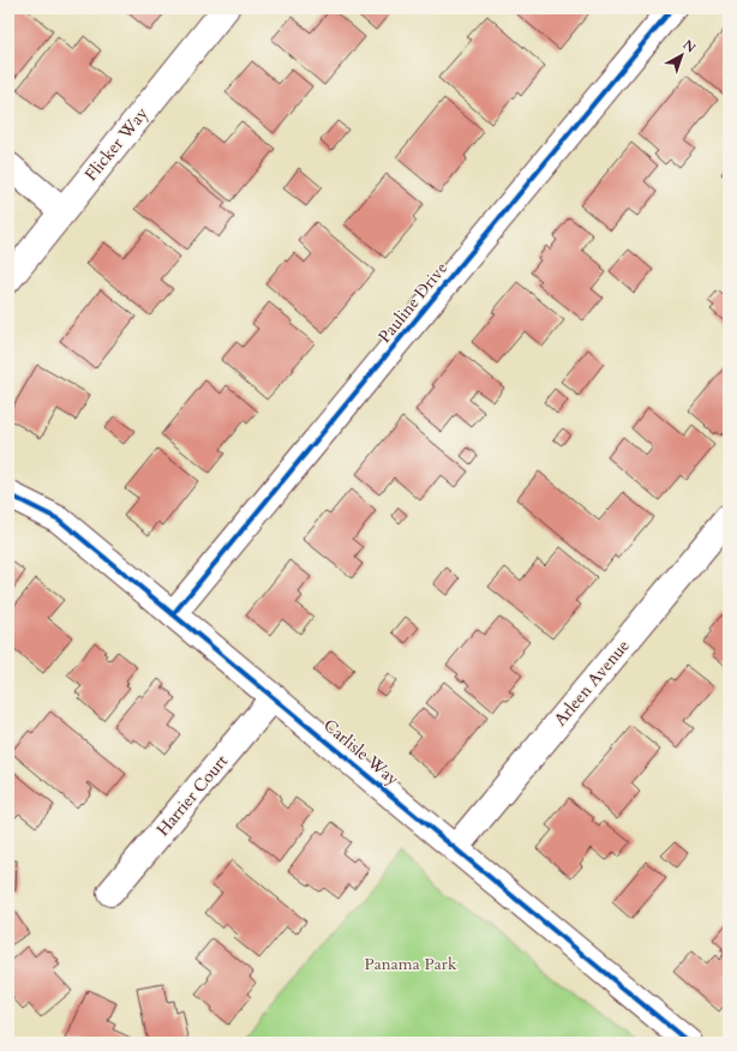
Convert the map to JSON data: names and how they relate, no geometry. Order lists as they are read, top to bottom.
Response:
{
  "streets": {
    "street": [
      "Flicker Way",
      "Pauline Drive",
      "Arleen Avenue",
      "Carlisle Way",
      "Harrier Court"
    ]
  },
  "crossings": [
    ["Pauline Drive", "Carlisle Way"],
    ["Arleen Avenue", "Carlisle Way"],
    ["Carlisle Way", "Harrier Court"]
  ],
  "parks": ["Panama Park"],
  "north": "top right"
}
